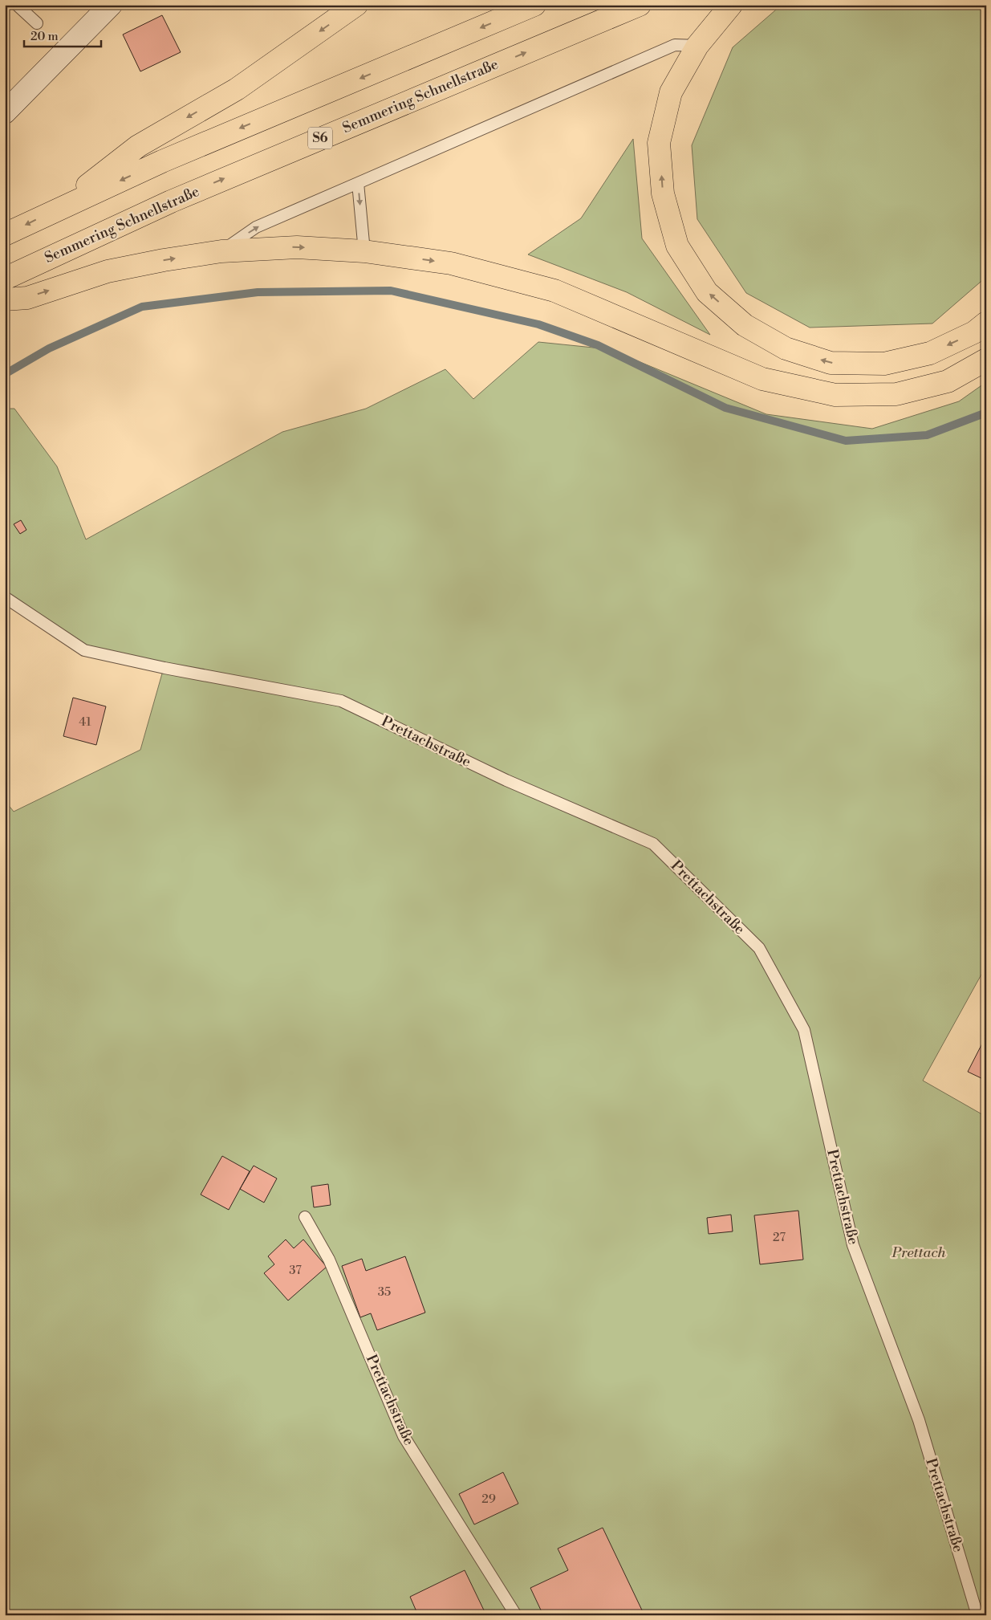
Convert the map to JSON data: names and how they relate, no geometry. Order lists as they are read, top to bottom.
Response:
{
  "streets": {
    "highway": ["Semmering Schnellstraße", "S6"],
    "lane": ["Prettachstraße"]
  },
  "parks": ["Prettach"],
  "house_numbers": [
    "41",
    "27",
    "37",
    "35",
    "29"
  ],
  "scale_bar": "20 m"
}
